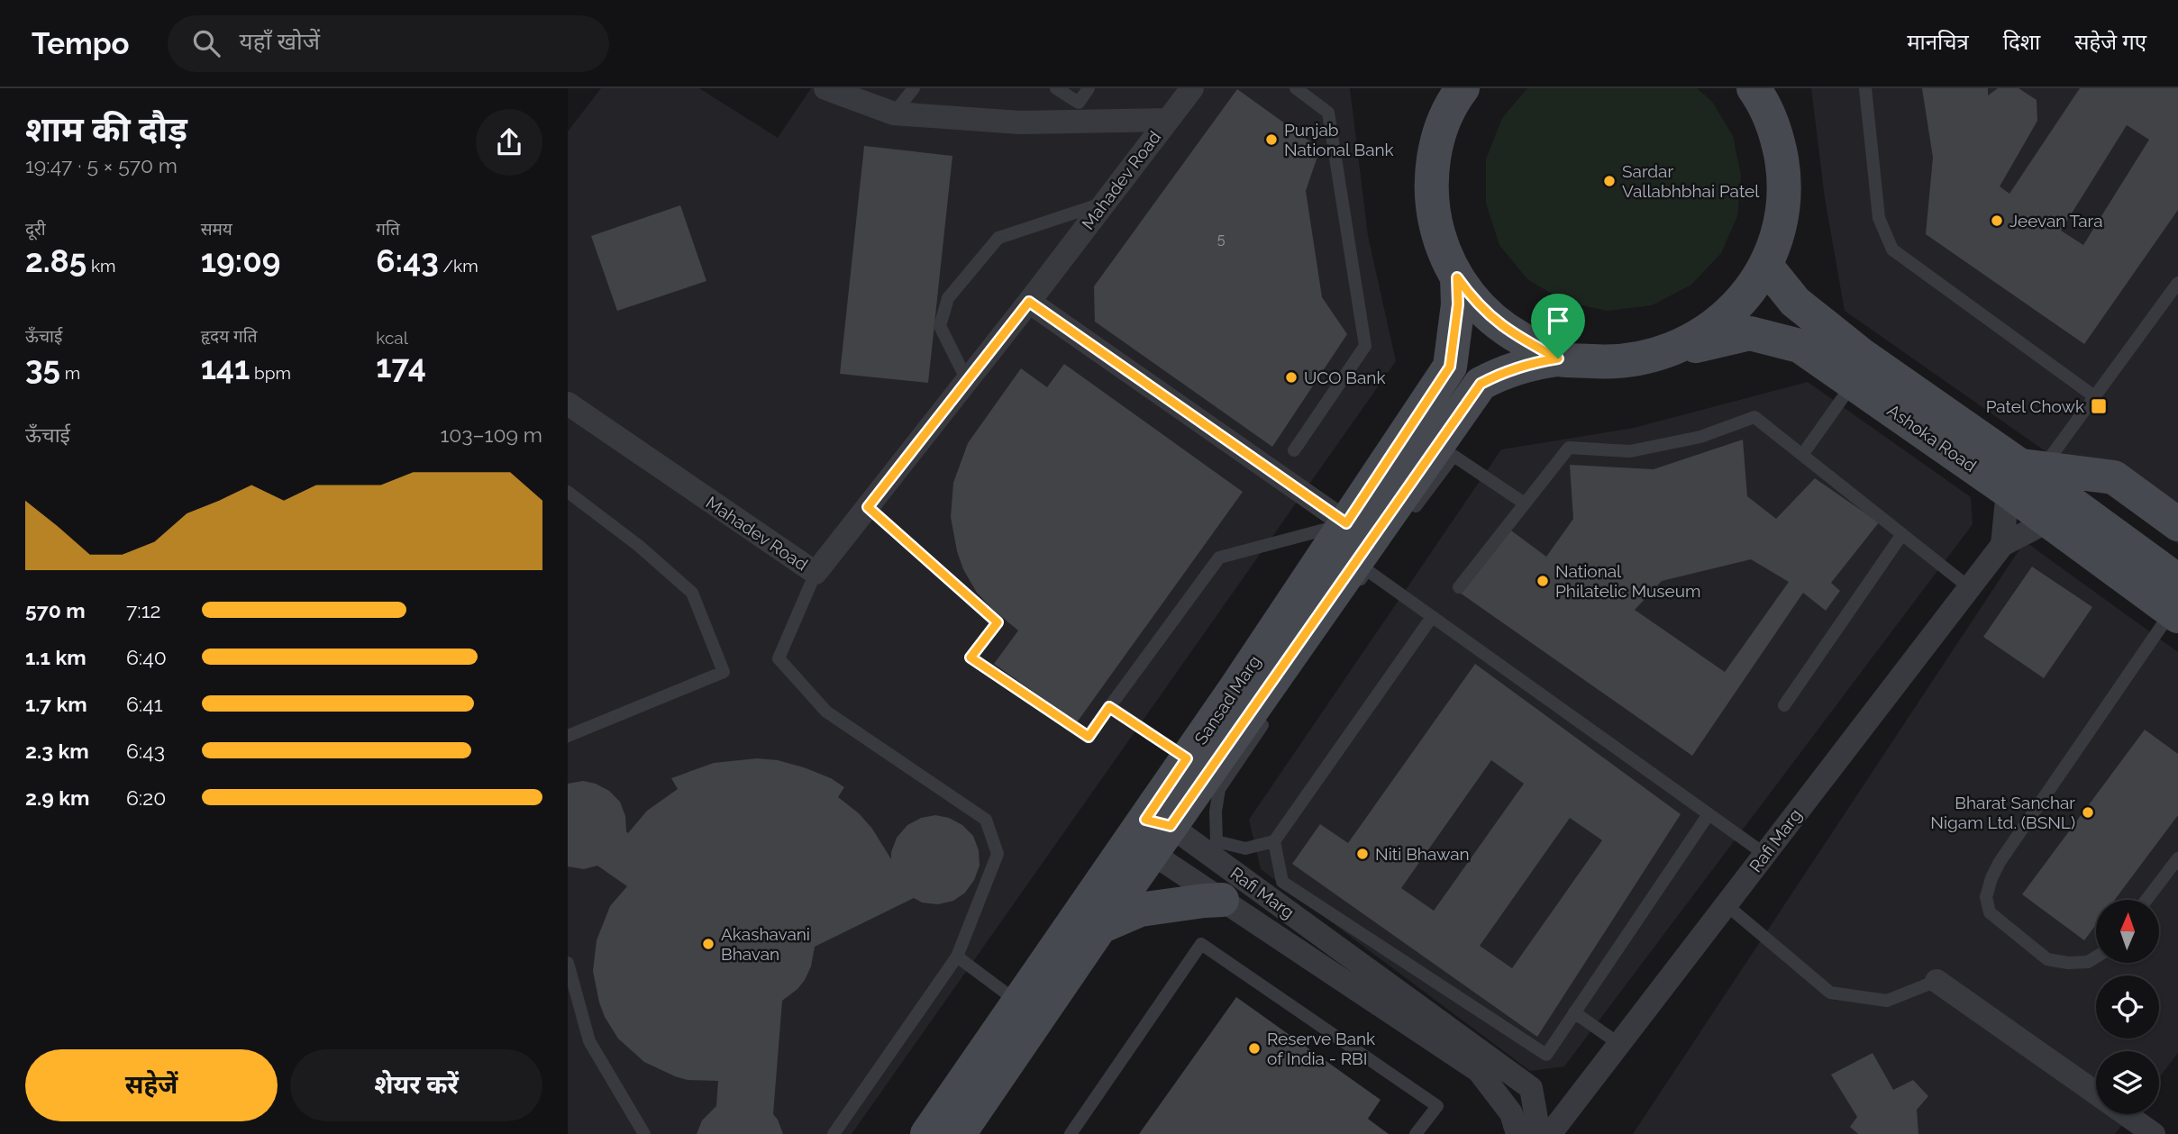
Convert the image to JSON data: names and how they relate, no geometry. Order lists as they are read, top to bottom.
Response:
{
  "streets": {
    "street": [
      "Mahadev Road",
      "Ashoka Road",
      "Sansad Marg",
      "Rafi Marg"
    ]
  },
  "crossings": [
    ["Ashoka Road", "Rafi Marg"],
    ["Sansad Marg", "Rafi Marg"]
  ],
  "places": {
    "other": [
      "Punjab National Bank",
      "Sardar Vallabhbhai Patel",
      "Jeevan Tara",
      "UCO Bank",
      "National Philatelic Museum",
      "Bharat Sanchar Nigam Ltd. (BSNL)",
      "Niti Bhawan",
      "Akashavani Bhavan",
      "Reserve Bank of India - RBI"
    ],
    "transit": ["Patel Chowk"]
  },
  "house_numbers": ["5"],
  "north": "top",
  "page": {
    "header": "Tempo",
    "search": "यहाँ खोजें",
    "nav": ["मानचित्र", "दिशा", "सहेजे गए"],
    "heading": ["शाम की दौड़", "19:47 · 5 × 570 m"],
    "stats": [
      ["दूरी", "2.85 km"],
      ["समय", "19:09"],
      ["गति", "6:43 /km"],
      ["ऊँचाई", "35 m"],
      ["हृदय गति", "141 bpm"],
      ["kcal", "174"]
    ],
    "chart": ["ऊँचाई", "103–109 m"],
    "list": [
      {
        "name": "570 m",
        "note": "7:12"
      },
      {
        "name": "1.1 km",
        "note": "6:40"
      },
      {
        "name": "1.7 km",
        "note": "6:41"
      },
      {
        "name": "2.3 km",
        "note": "6:43"
      },
      {
        "name": "2.9 km",
        "note": "6:20"
      }
    ],
    "buttons": ["सहेजें", "शेयर करें"]
  }
}
